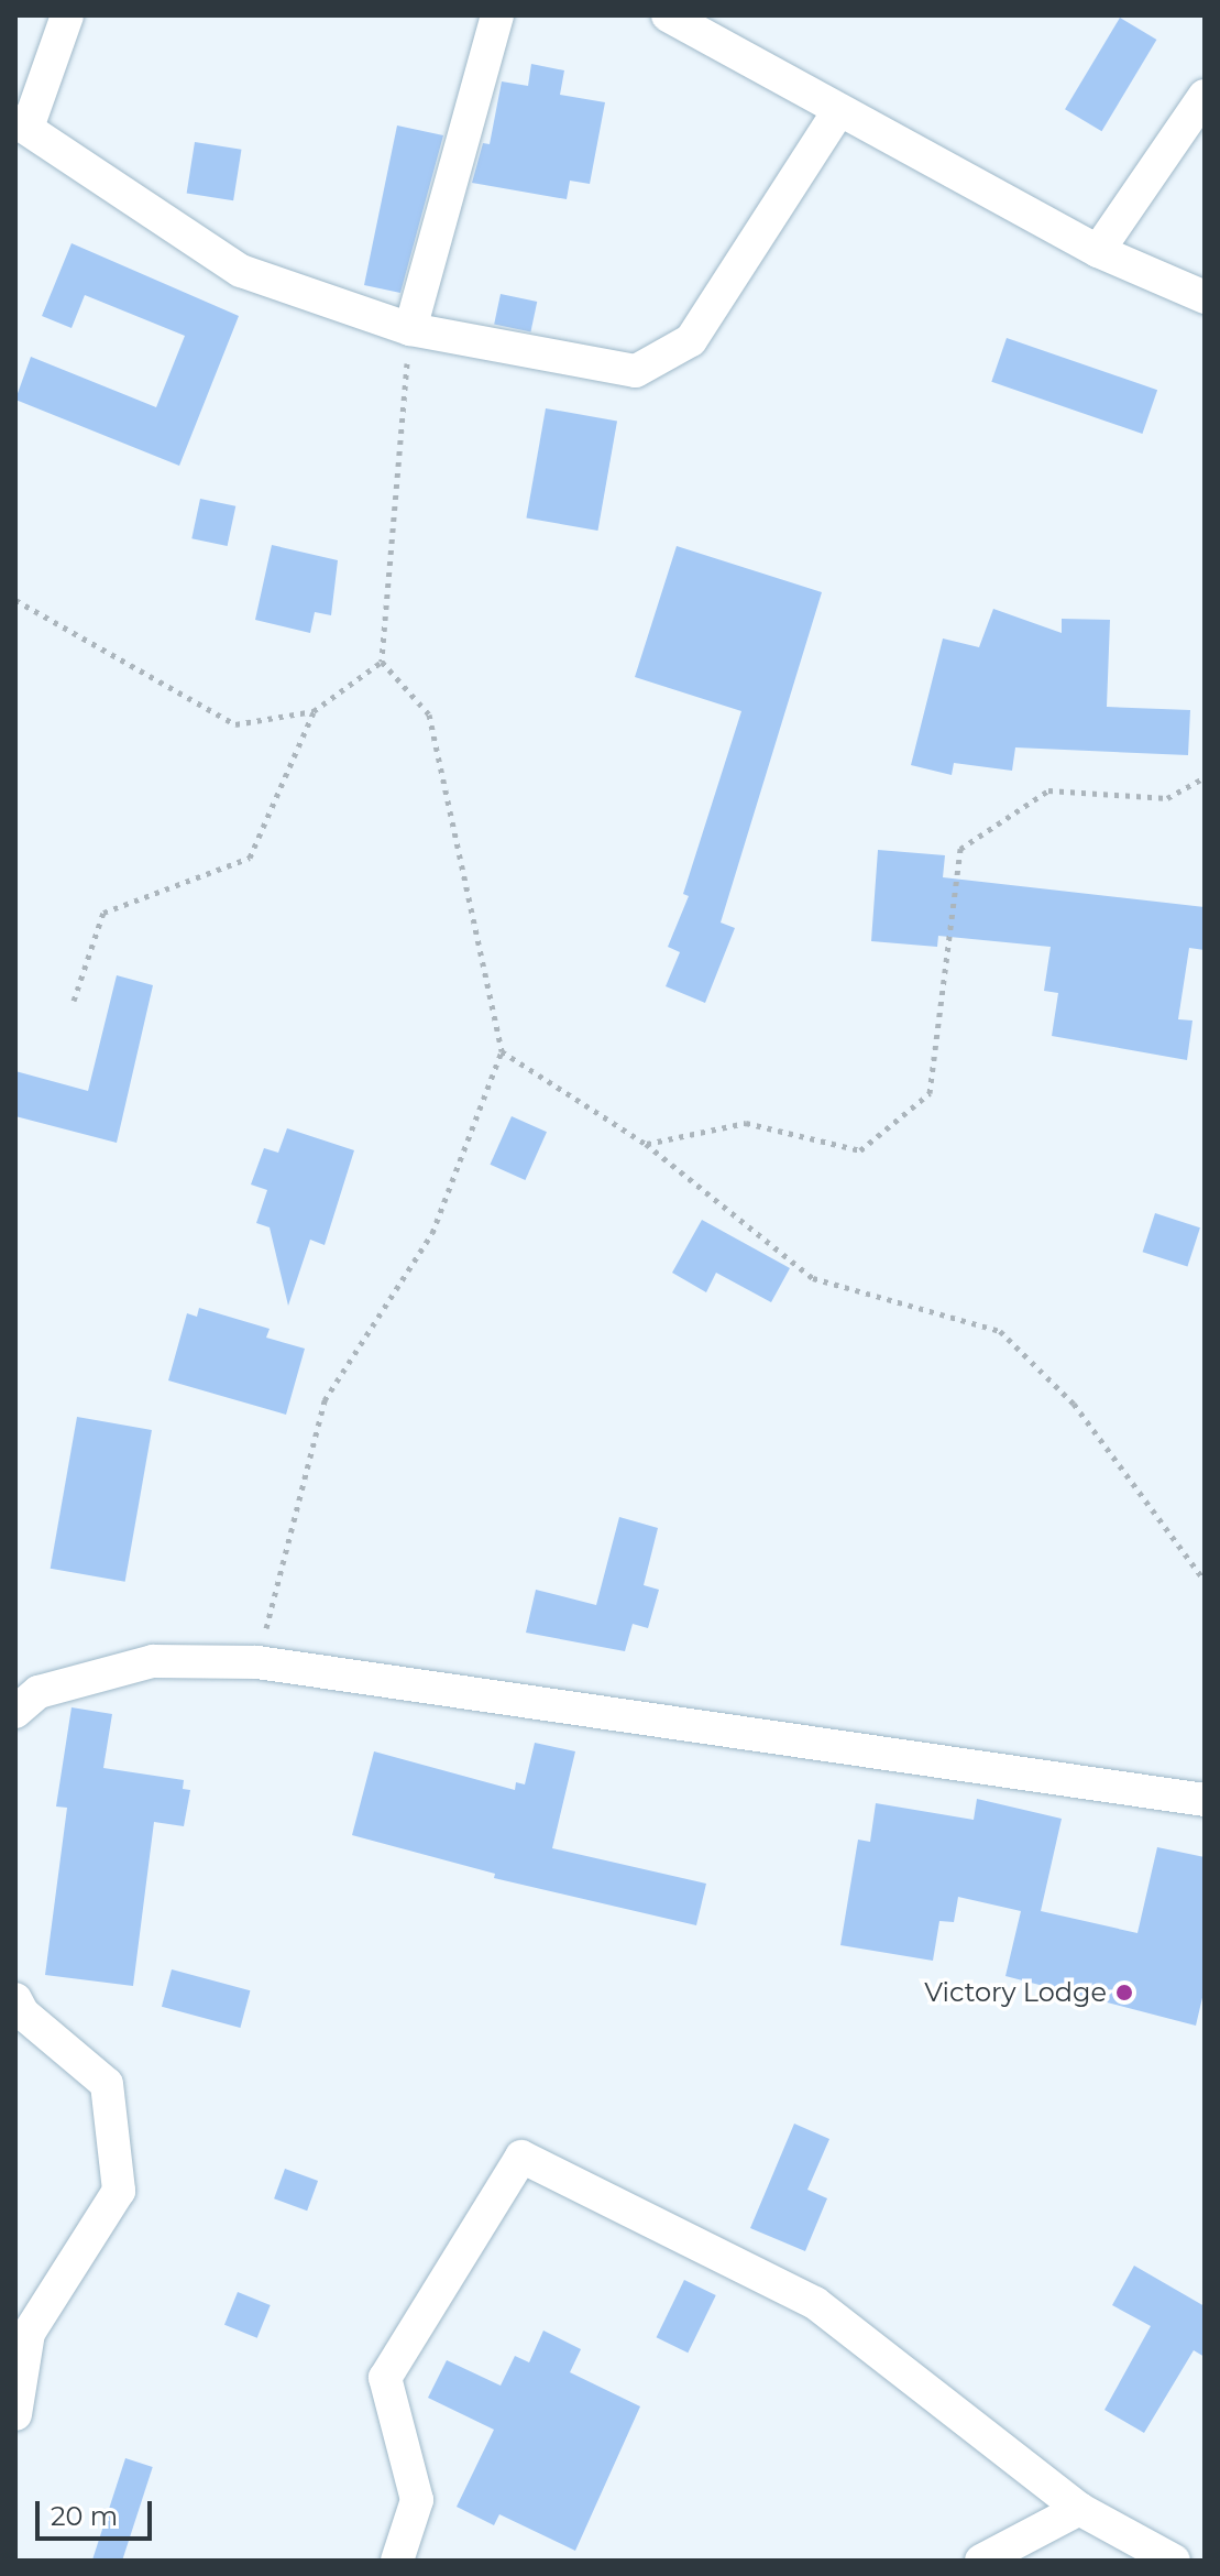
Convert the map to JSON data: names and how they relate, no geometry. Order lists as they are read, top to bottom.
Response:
{
  "places": ["Victory Lodge"],
  "scale_bar": "20 m"
}
